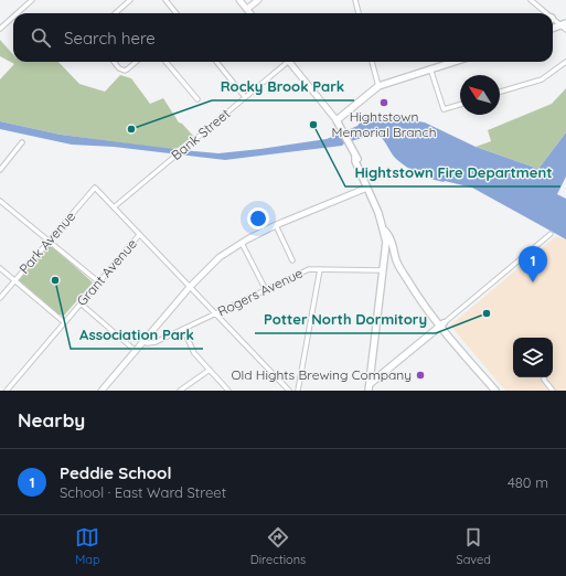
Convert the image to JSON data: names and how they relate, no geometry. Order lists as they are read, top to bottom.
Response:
{
  "streets": {
    "street": [
      "Bank Street",
      "Park Avenue",
      "Grant Avenue",
      "Rogers Avenue"
    ]
  },
  "crossings": [
    ["Bank Street", "Park Avenue"]
  ],
  "places": [
    "Hightstown Memorial Branch",
    "Hightstown Fire Department",
    "Rocky Brook Park",
    "Association Park",
    "Potter North Dormitory",
    "Old Hights Brewing Company"
  ],
  "north": "top left",
  "page": {
    "search": "Search here",
    "pins": "1",
    "heading": "Nearby",
    "list": [
      {
        "mark": "1",
        "name": "Peddie School",
        "note": "School · East Ward Street",
        "value": "480 m"
      }
    ],
    "nav": ["Map", "Directions", "Saved"]
  }
}
